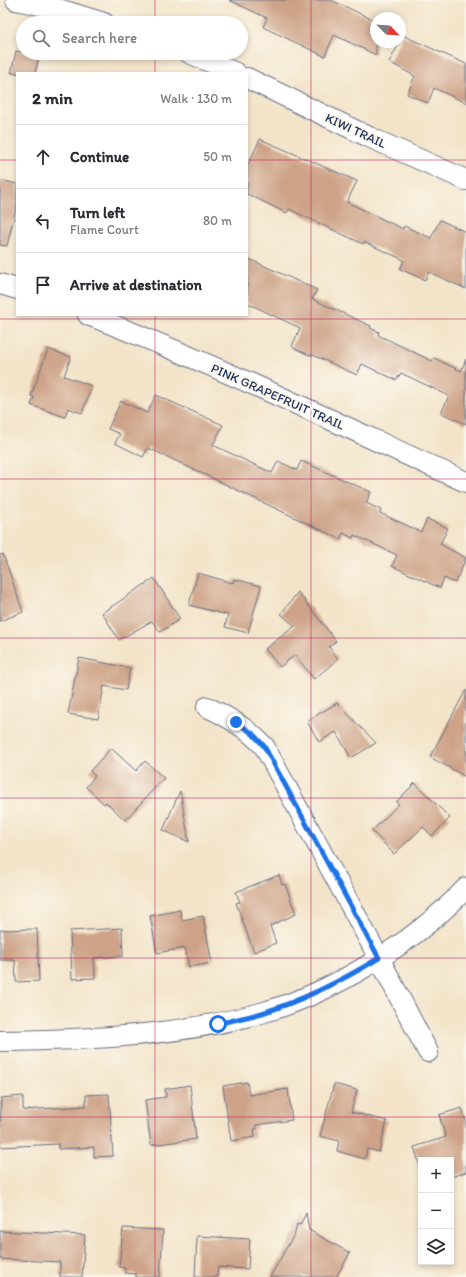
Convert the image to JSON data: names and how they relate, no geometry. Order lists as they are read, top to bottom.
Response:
{
  "streets": {
    "street": ["KIWI TRAIL", "PINK GRAPEFRUIT TRAIL"]
  },
  "north": "bottom right",
  "page": {
    "search": "Search here",
    "heading": ["2 min", "Walk · 130 m"],
    "list": [
      ["Continue", "50 m"],
      ["Turn left", "Flame Court", "80 m"],
      "Arrive at destination"
    ],
    "map_buttons": ["+", "−"]
  }
}
